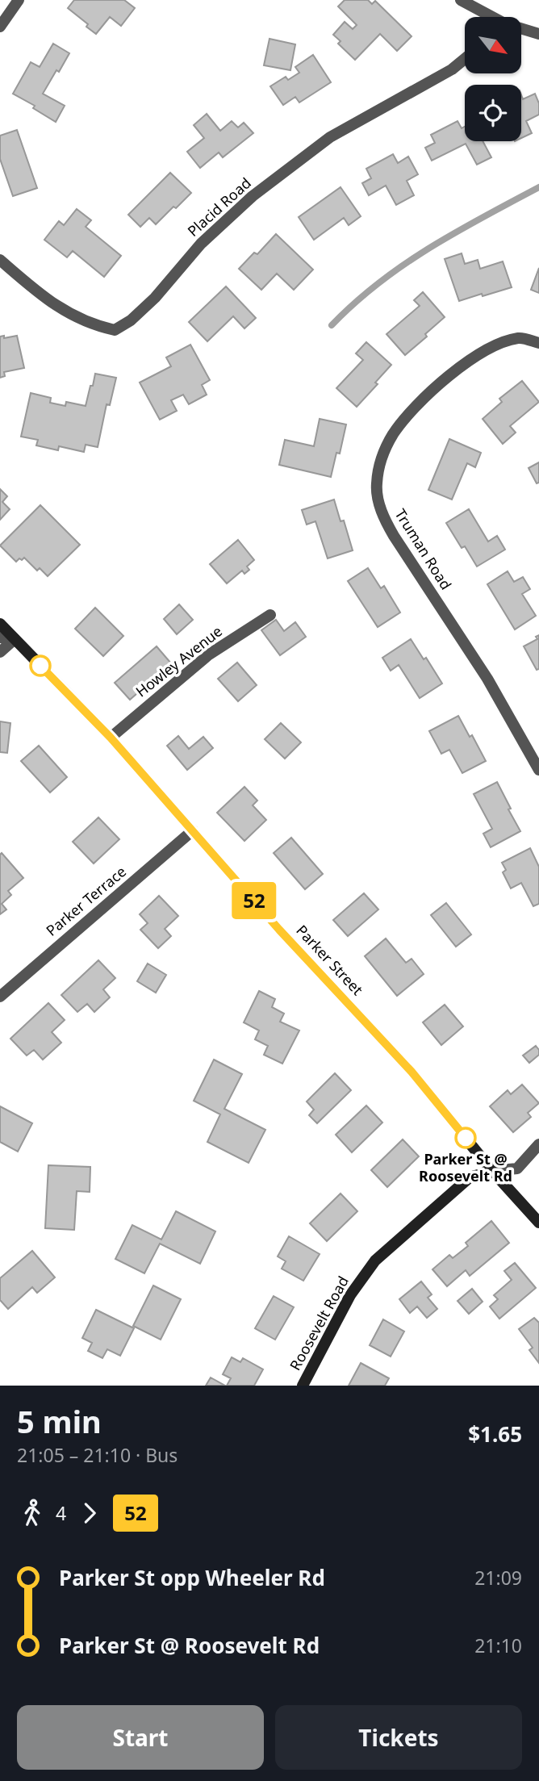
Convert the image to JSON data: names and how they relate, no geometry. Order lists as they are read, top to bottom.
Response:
{
  "streets": {
    "main road": ["Parker Street", "Roosevelt Road"],
    "street": [
      "Placid Road",
      "Truman Road",
      "Howley Avenue",
      "Parker Terrace"
    ]
  },
  "crossings": [
    ["Howley Avenue", "Parker Street"],
    ["Parker Terrace", "Parker Street"],
    ["Parker Street", "Roosevelt Road"]
  ],
  "places": ["Parker St @ Roosevelt Rd"],
  "lines": ["bus line 52"],
  "north": "bottom right",
  "page": {
    "on_map": "52",
    "heading": ["5 min", "21:05 – 21:10 · Bus", "$1.65"],
    "legs": ["4", "52"],
    "list": [
      {
        "name": "Parker St opp Wheeler Rd",
        "value": "21:09"
      },
      {
        "name": "Parker St @ Roosevelt Rd",
        "value": "21:10"
      }
    ],
    "buttons": ["Start", "Tickets"]
  }
}
